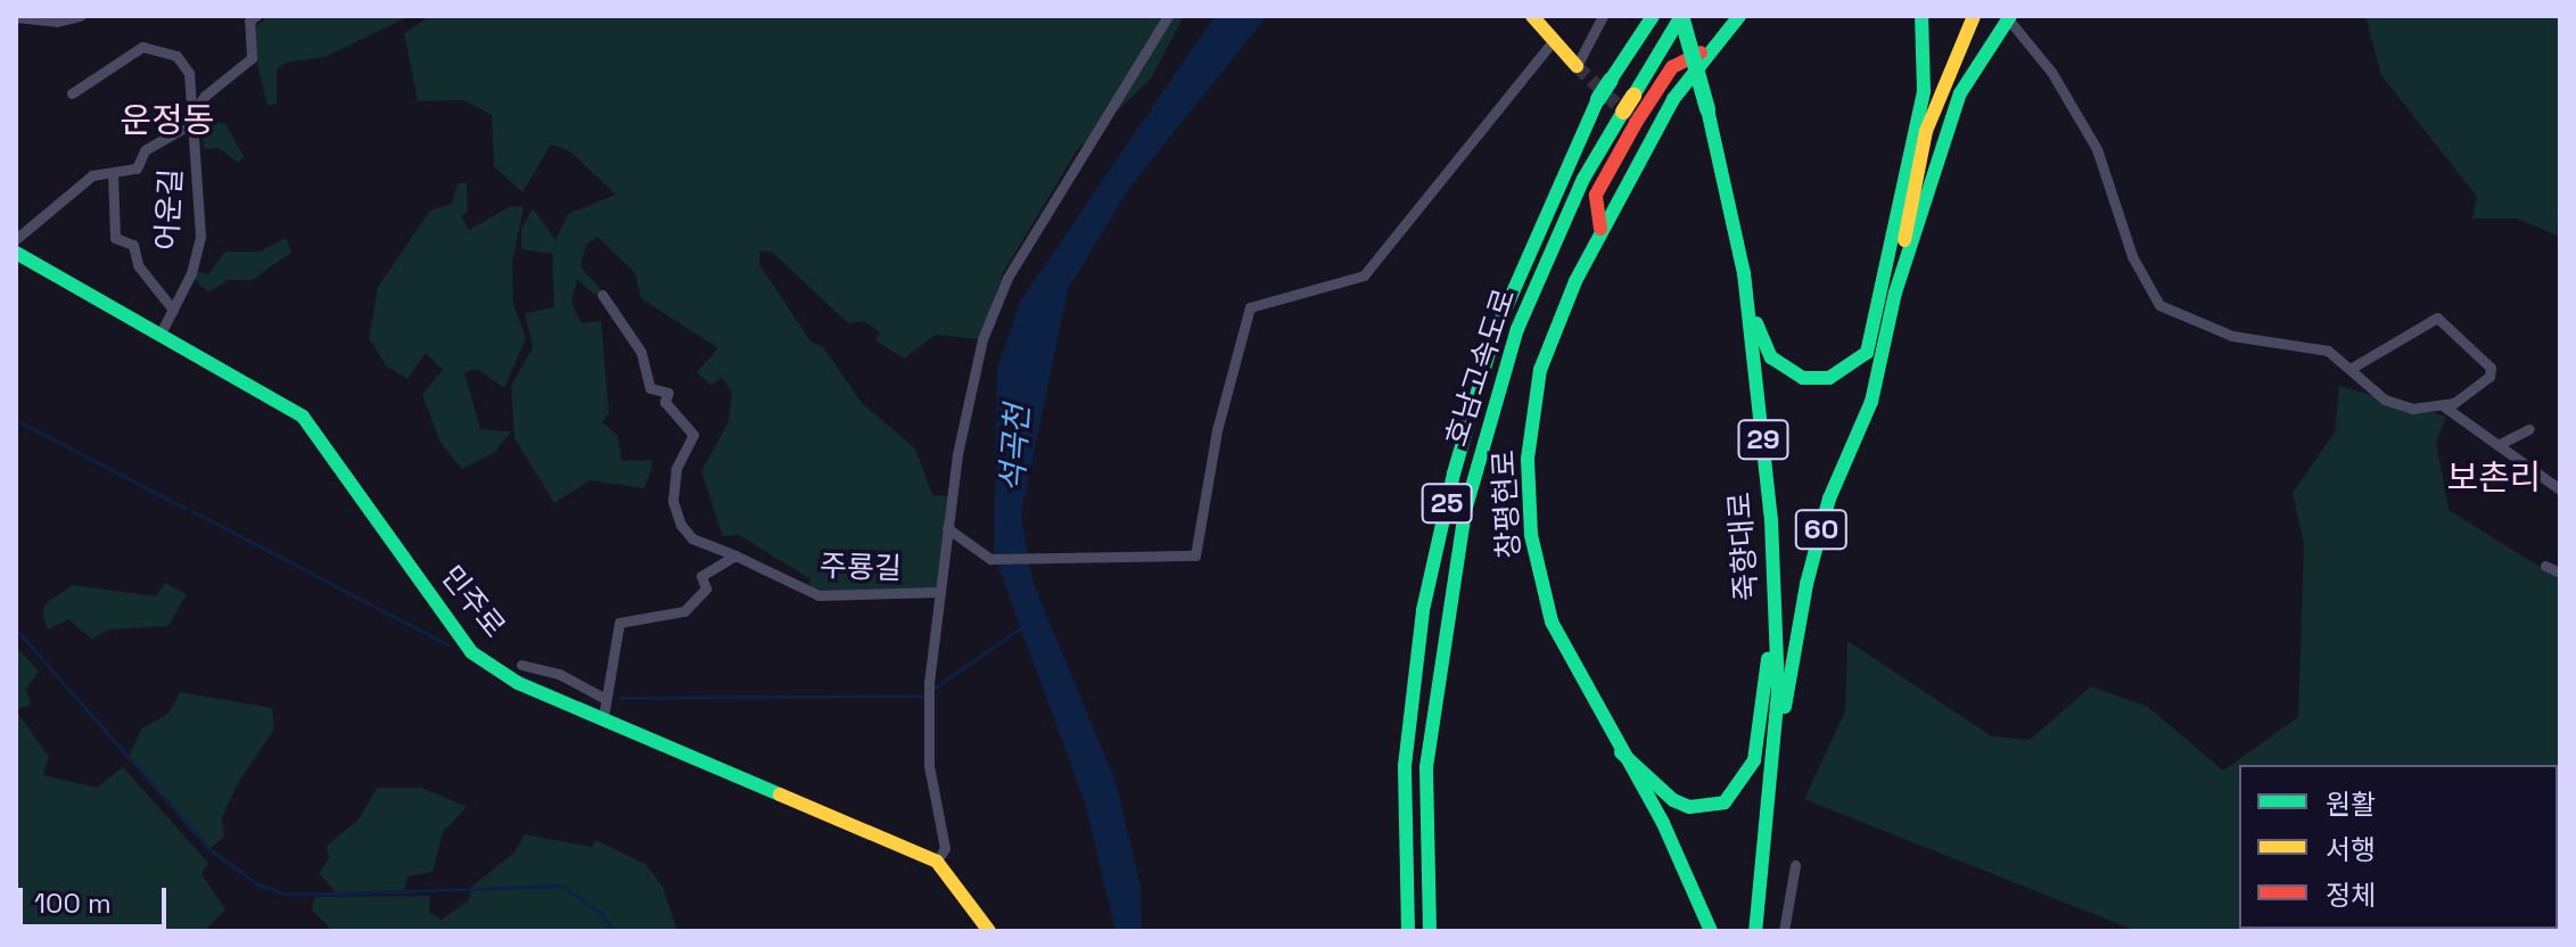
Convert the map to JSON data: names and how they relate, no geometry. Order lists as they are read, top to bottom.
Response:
{
  "streets": {
    "main road": [
      "호남고속도로",
      "29",
      "25",
      "창평현로",
      "60",
      "죽향대로",
      "민주로"
    ],
    "street": ["어운길", "주룡길"]
  },
  "crossings": [
    ["어운길", "민주로"],
    ["호남고속도로", "죽향대로"],
    ["60", "죽향대로"]
  ],
  "districts": ["운정동", "보촌리"],
  "water": ["석곡천"],
  "legend": ["원활", "서행", "정체"],
  "scale_bar": "100 m"
}
